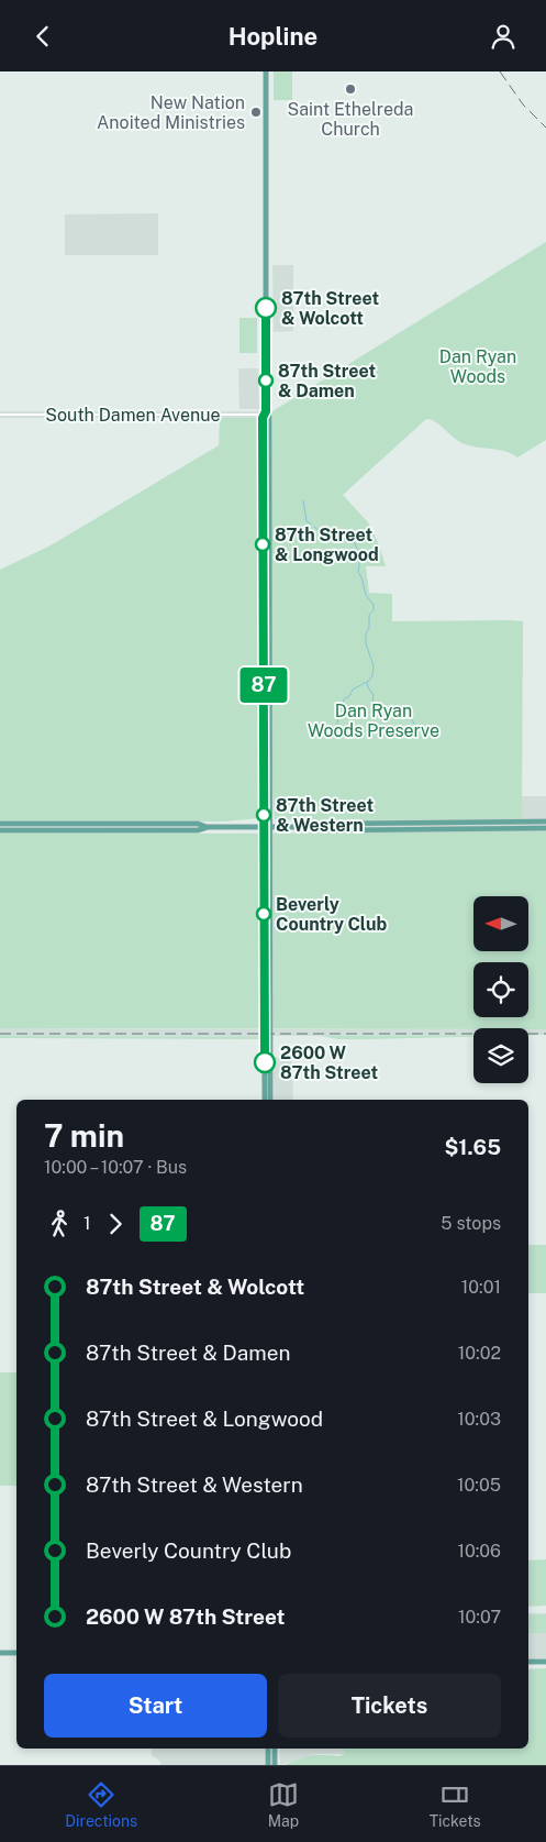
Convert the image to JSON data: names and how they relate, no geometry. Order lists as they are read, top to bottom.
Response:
{
  "streets": {
    "street": ["South Damen Avenue"]
  },
  "parks": ["Dan Ryan Woods", "Dan Ryan Woods Preserve"],
  "places": [
    "Saint Ethelreda Church",
    "New Nation Anoited Ministries",
    "87th Street & Wolcott",
    "87th Street & Damen",
    "87th Street & Longwood",
    "87th Street & Western",
    "Beverly Country Club",
    "2600 W 87th Street"
  ],
  "lines": ["bus line 87"],
  "north": "left",
  "page": {
    "header": "Hopline",
    "on_map": "87",
    "heading": ["7 min", "10:00 – 10:07 · Bus", "$1.65"],
    "legs": ["1", "87", "5 stops"],
    "list": [
      {
        "name": "87th Street & Wolcott",
        "value": "10:01"
      },
      {
        "name": "87th Street & Damen",
        "value": "10:02"
      },
      {
        "name": "87th Street & Longwood",
        "value": "10:03"
      },
      {
        "name": "87th Street & Western",
        "value": "10:05"
      },
      {
        "name": "Beverly Country Club",
        "value": "10:06"
      },
      {
        "name": "2600 W 87th Street",
        "value": "10:07"
      }
    ],
    "buttons": ["Start", "Tickets"],
    "tabs": ["Directions", "Map", "Tickets"]
  }
}
